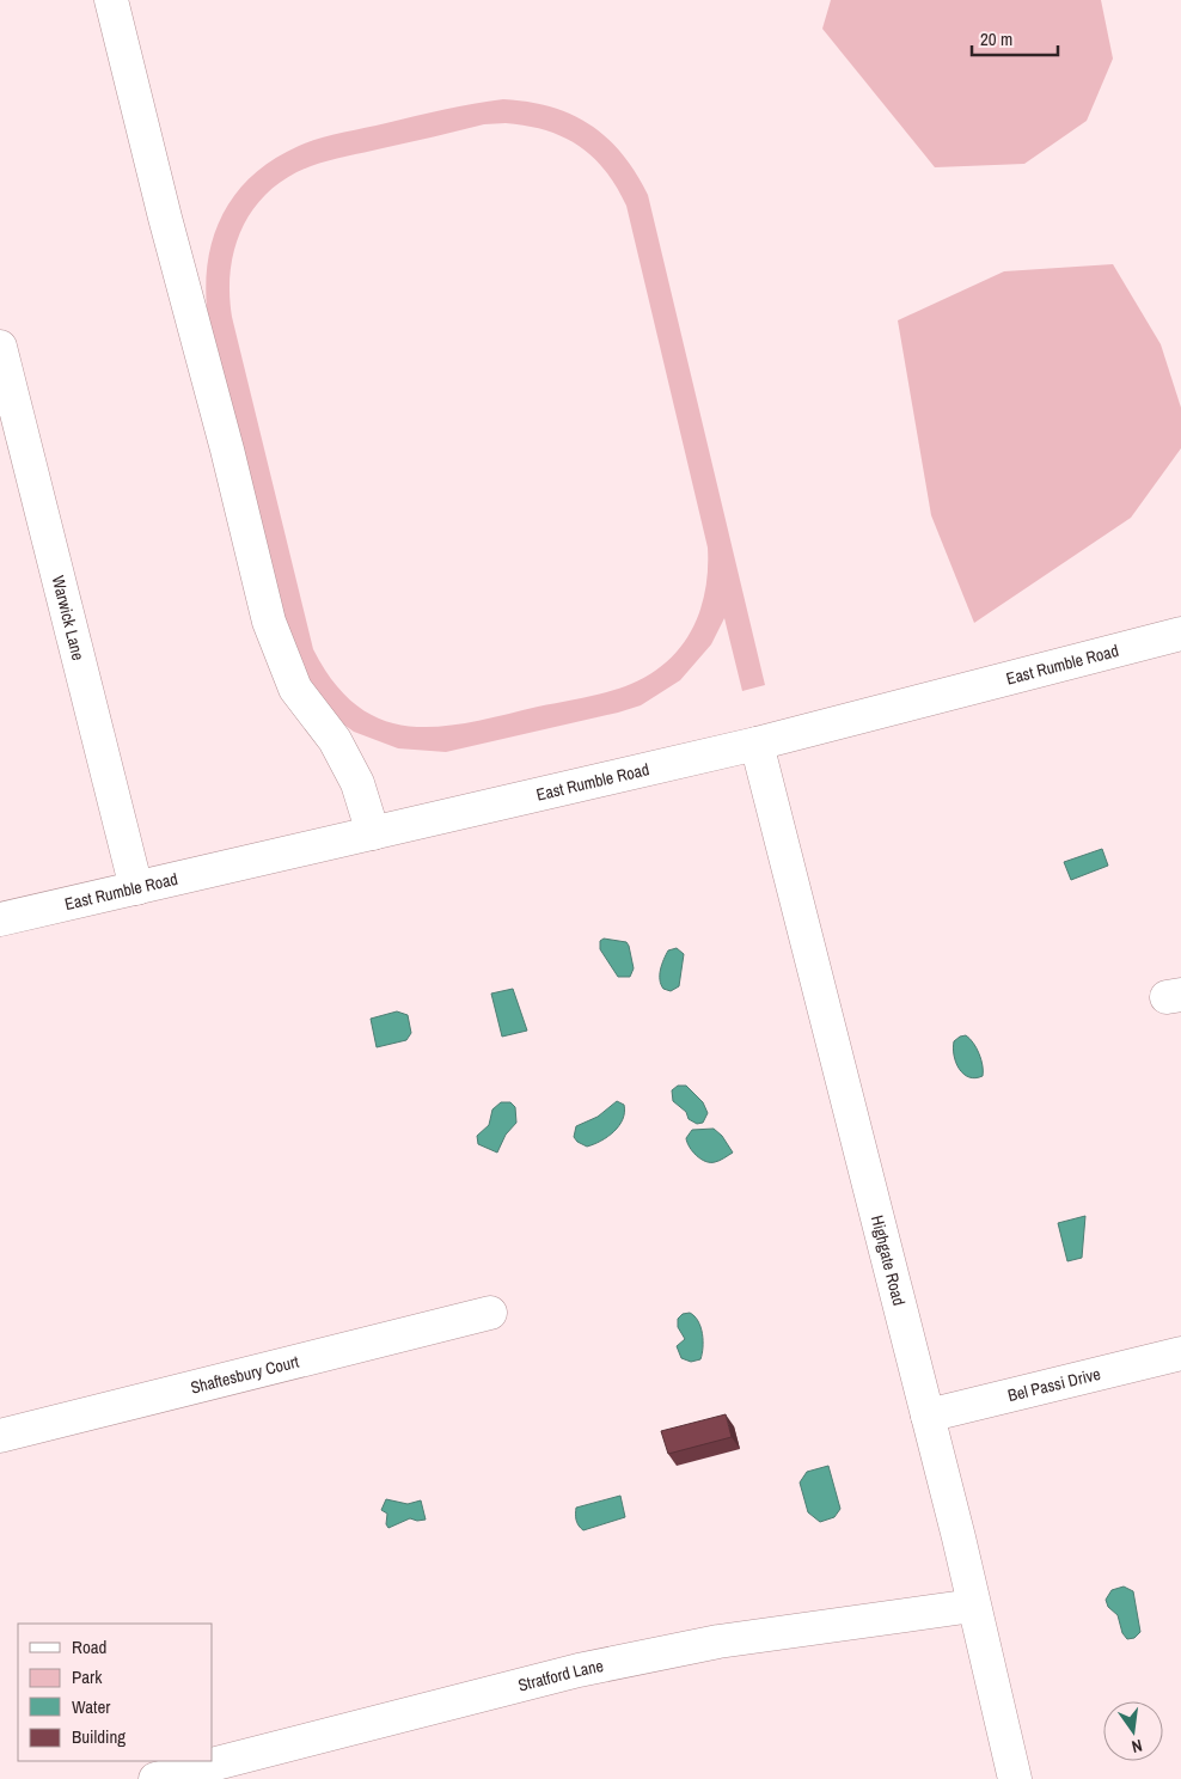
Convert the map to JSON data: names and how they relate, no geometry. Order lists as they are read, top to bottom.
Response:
{
  "streets": {
    "street": [
      "Warwick Lane",
      "East Rumble Road",
      "Highgate Road",
      "Shaftesbury Court",
      "Bel Passi Drive",
      "Stratford Lane"
    ]
  },
  "crossings": [
    ["Warwick Lane", "East Rumble Road"],
    ["East Rumble Road", "Highgate Road"],
    ["Highgate Road", "Bel Passi Drive"],
    ["Highgate Road", "Stratford Lane"]
  ],
  "legend": [
    "Road",
    "Park",
    "Water",
    "Building"
  ],
  "scale_bar": "20 m",
  "north": "bottom"
}
